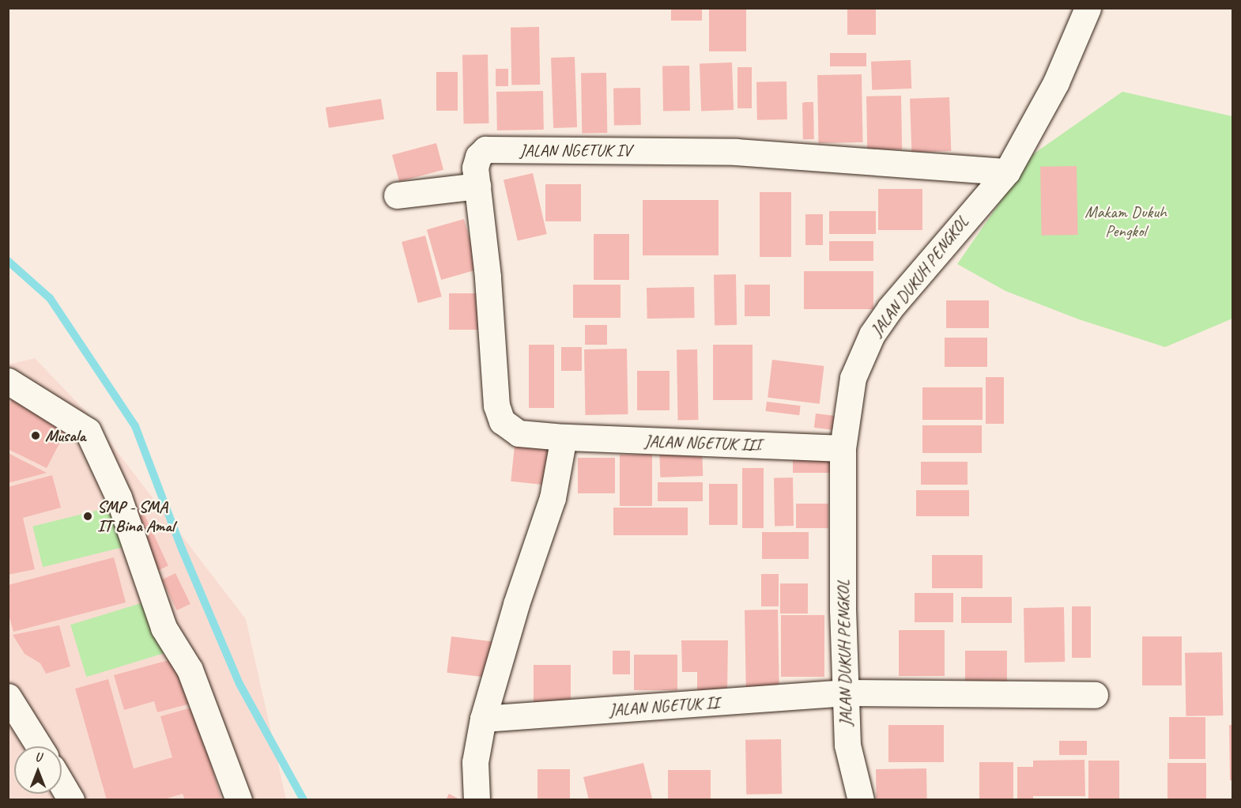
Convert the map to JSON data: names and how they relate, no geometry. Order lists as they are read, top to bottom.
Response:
{
  "streets": {
    "street": [
      "JALAN NGETUK IV",
      "JALAN DUKUH PENGKOL",
      "JALAN NGETUK III",
      "JALAN NGETUK II"
    ]
  },
  "crossings": [
    ["JALAN NGETUK IV", "JALAN DUKUH PENGKOL"],
    ["JALAN NGETUK IV", "JALAN NGETUK III"],
    ["JALAN DUKUH PENGKOL", "JALAN NGETUK III"],
    ["JALAN DUKUH PENGKOL", "JALAN NGETUK II"]
  ],
  "parks": ["Makam Dukuh Pengkol"],
  "places": ["Musala", "SMP - SMA IT Bina Amal"],
  "north": "top"
}
